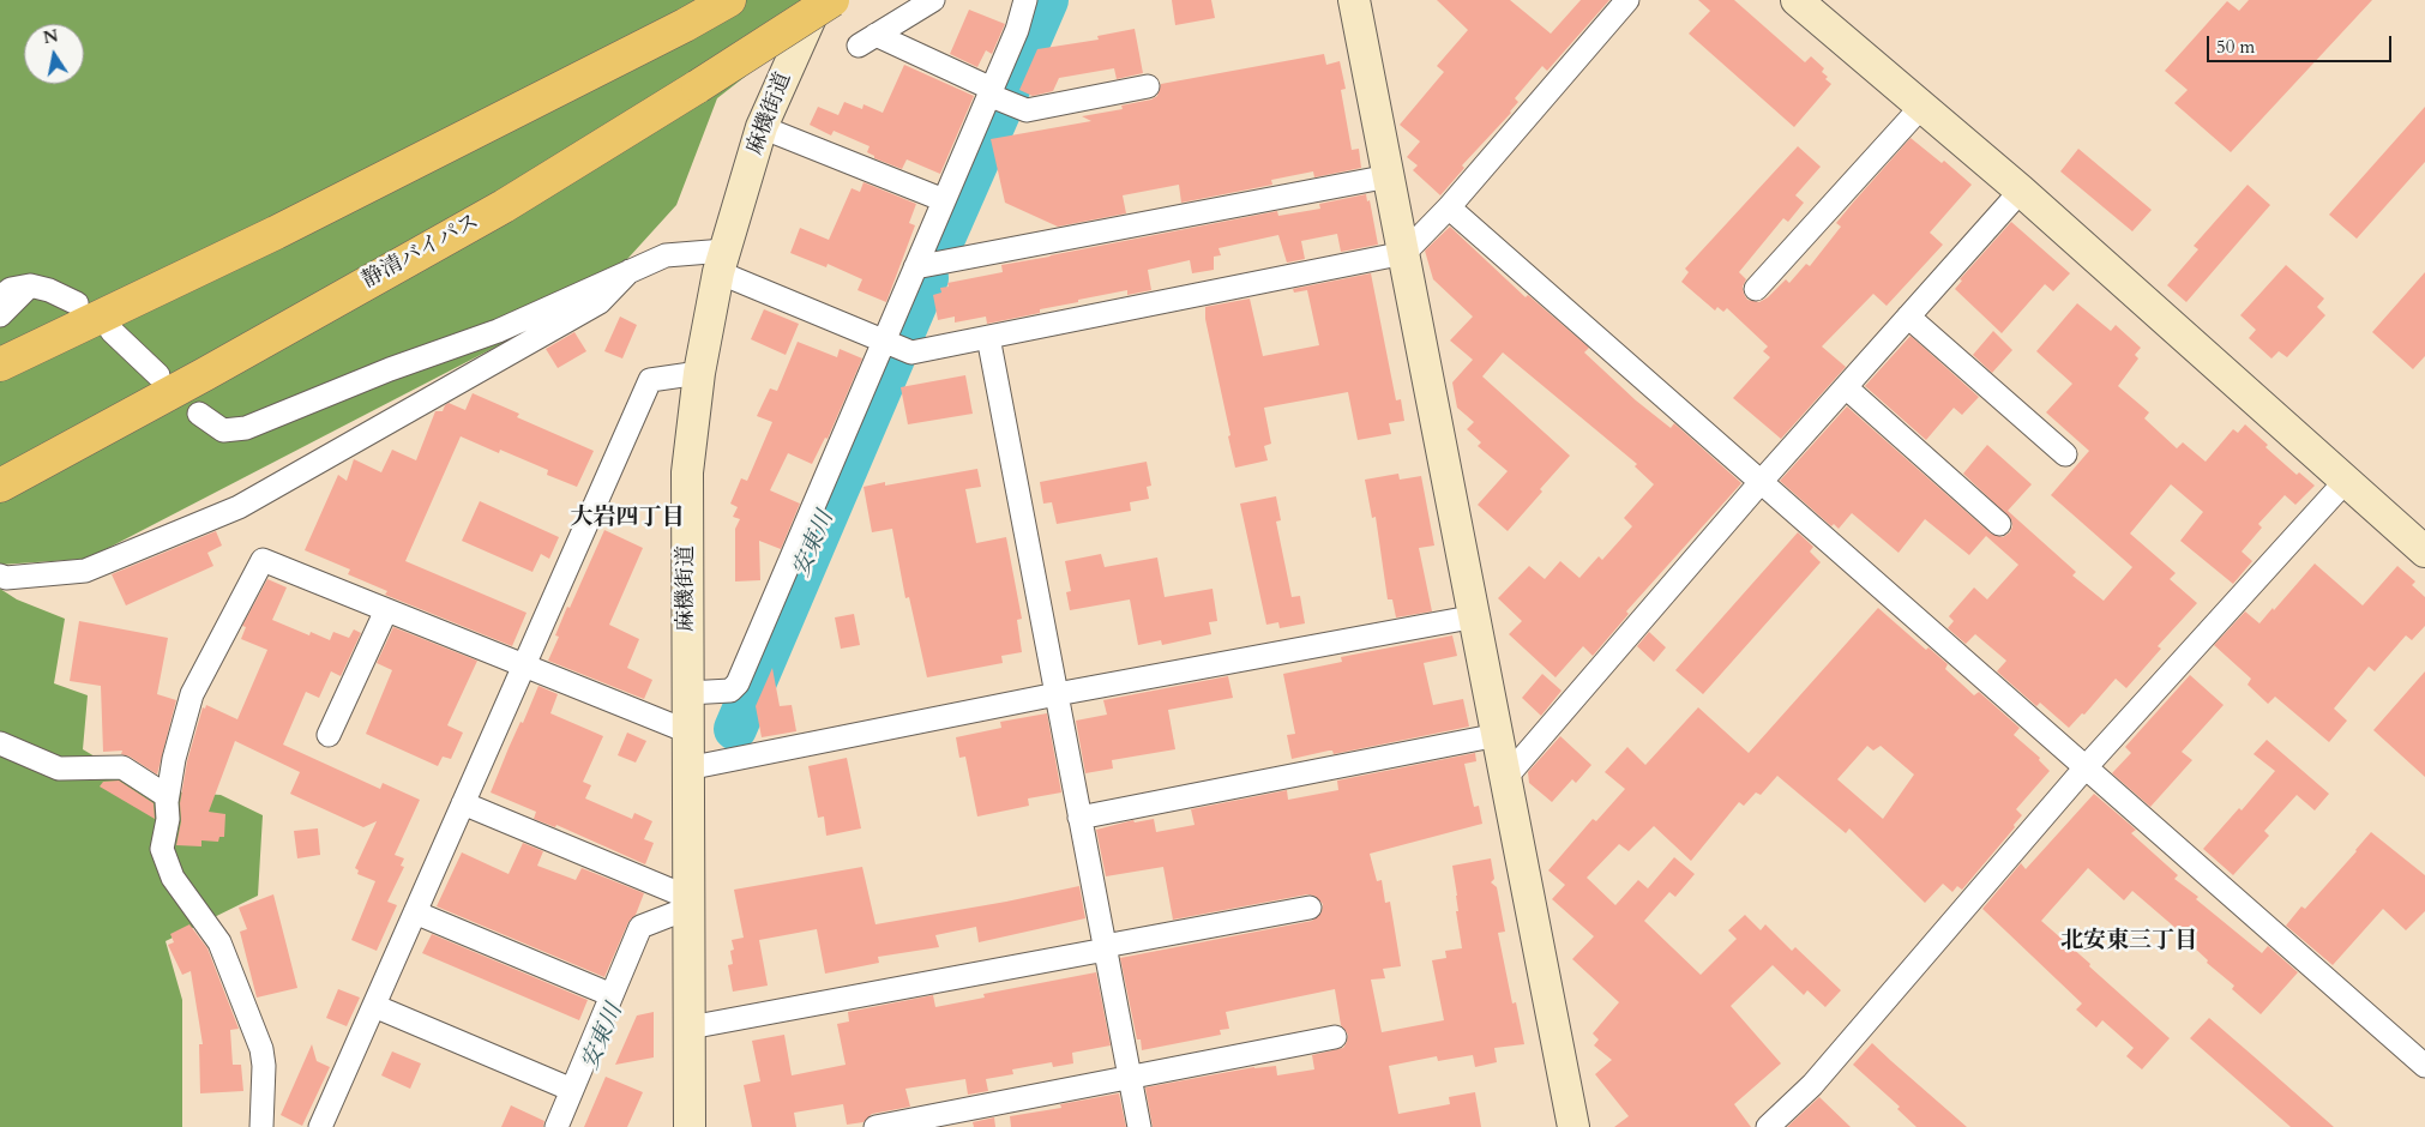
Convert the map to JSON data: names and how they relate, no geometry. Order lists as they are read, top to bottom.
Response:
{
  "streets": {
    "highway": ["静清バイパス"],
    "street": ["麻機街道"]
  },
  "districts": ["大岩四丁目", "北安東三丁目"],
  "water": ["安東川"],
  "scale_bar": "50 m",
  "north": "top"
}
